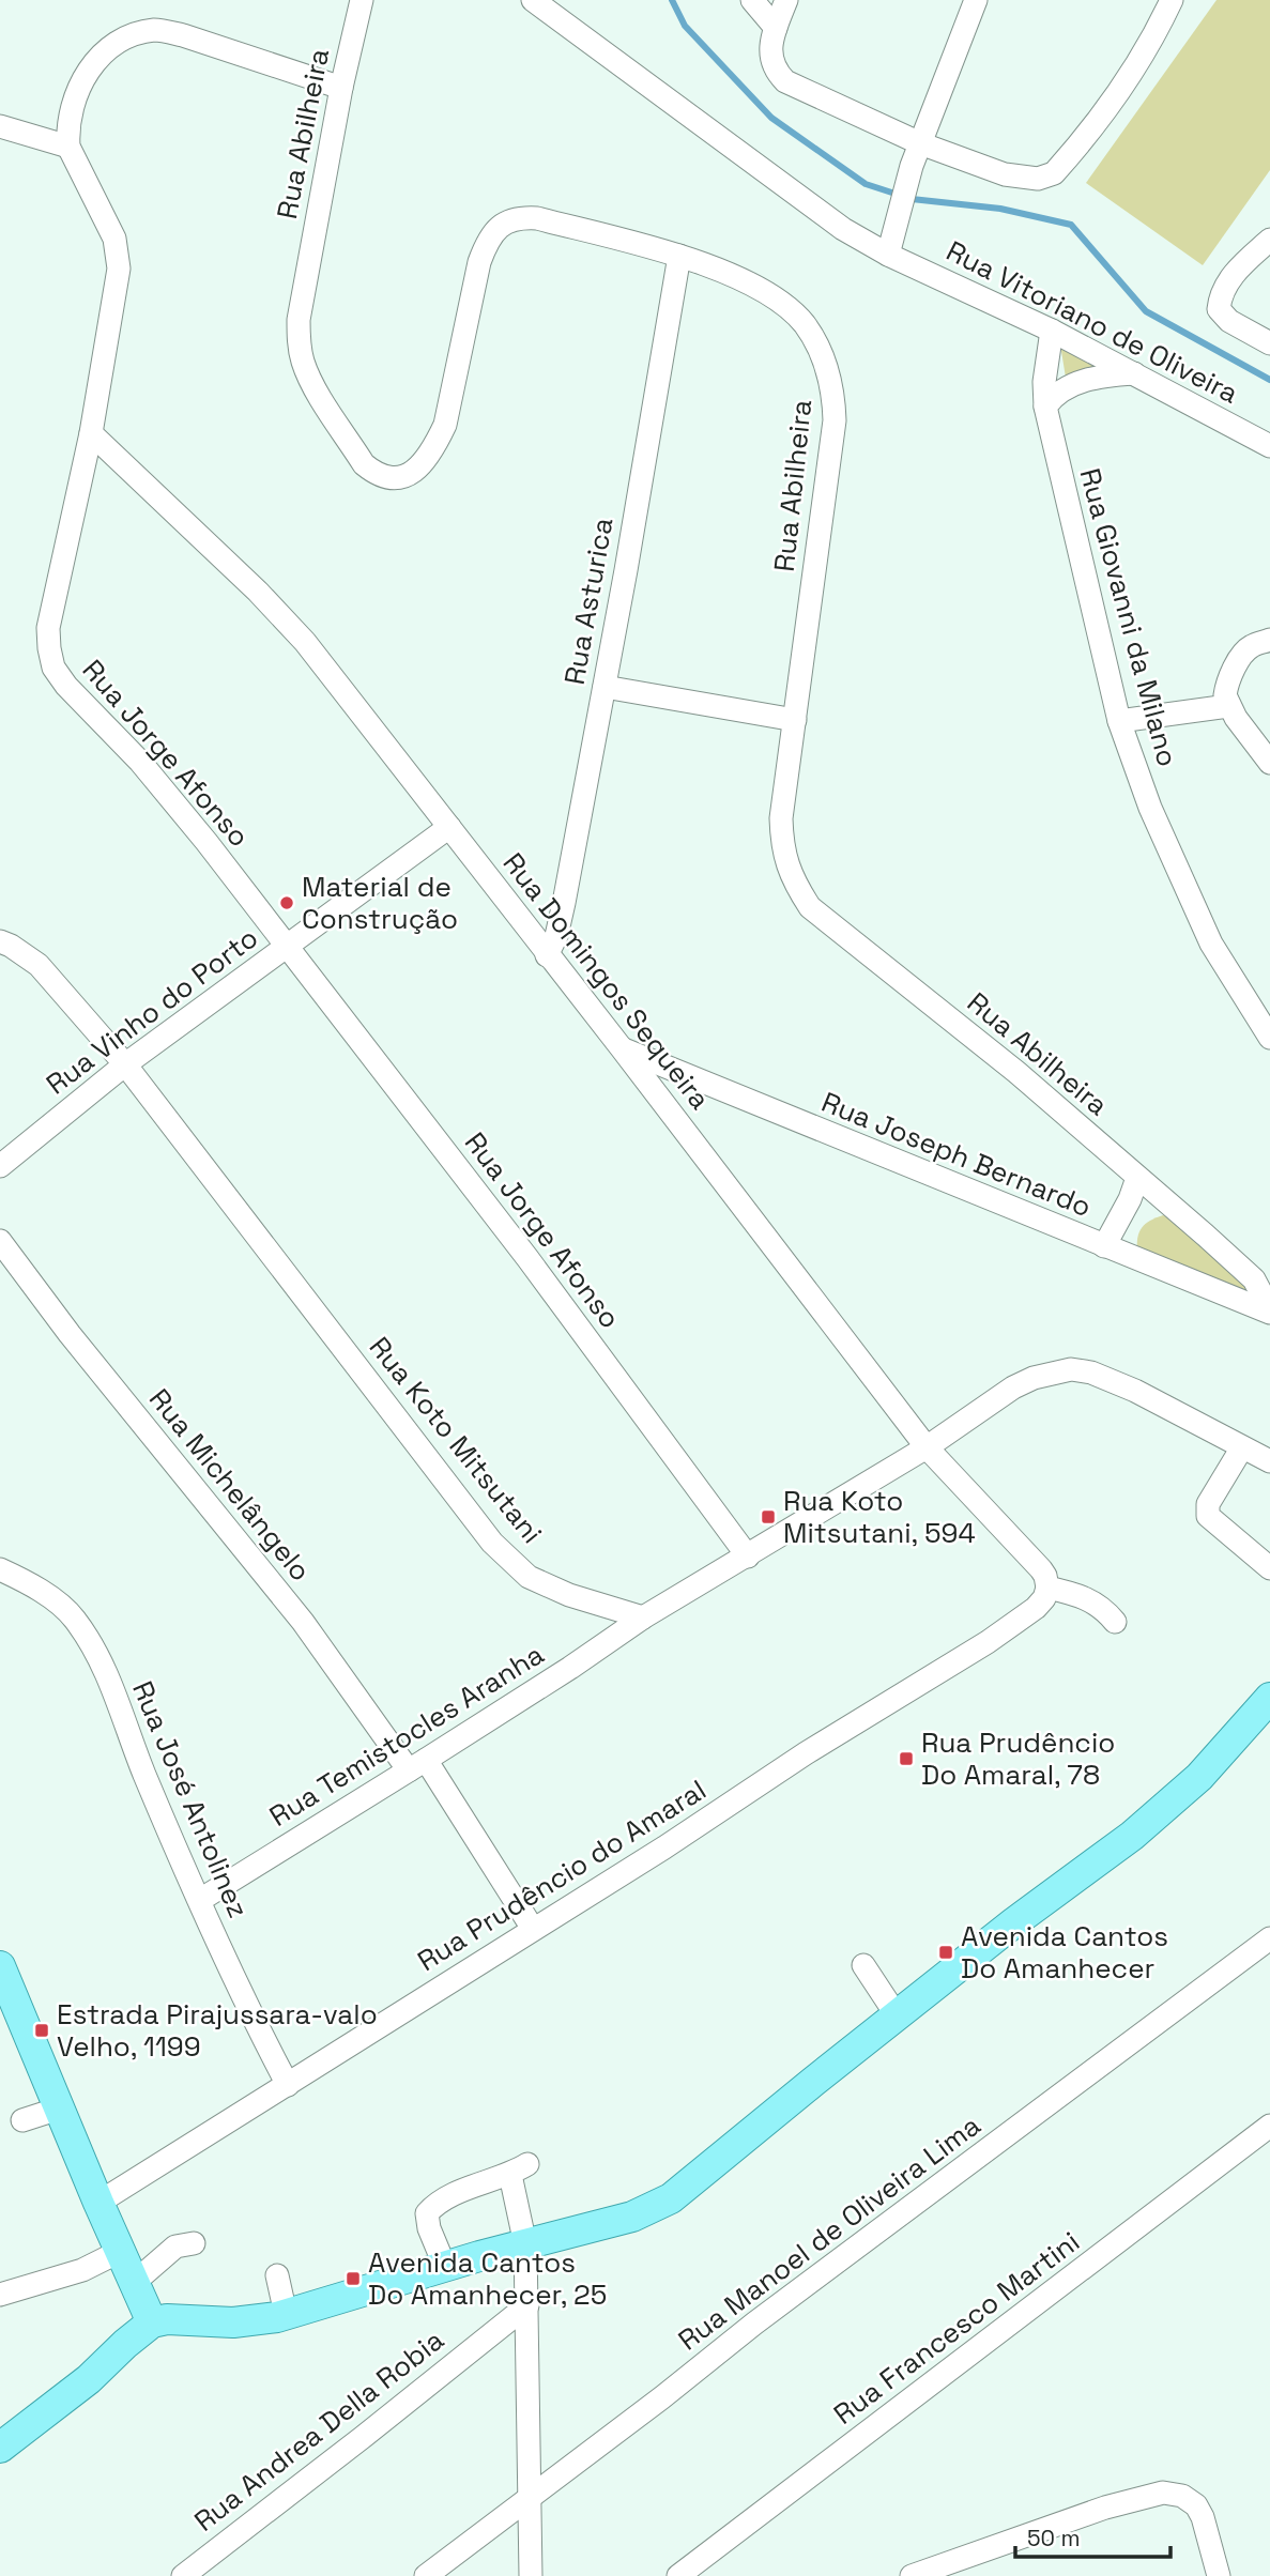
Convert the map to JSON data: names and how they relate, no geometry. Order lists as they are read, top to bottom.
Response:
{
  "streets": {
    "street": [
      "Rua Abilheira",
      "Rua Vitoriano de Oliveira",
      "Rua Asturica",
      "Rua Giovanni da Milano",
      "Rua Jorge Afonso",
      "Rua Domingos Sequeira",
      "Rua Vinho do Porto",
      "Rua Joseph Bernardo",
      "Rua Koto Mitsutani",
      "Rua Michelângelo",
      "Rua Temistocles Aranha",
      "Rua José Antolinez",
      "Rua Prudêncio do Amaral",
      "Rua Manoel de Oliveira Lima",
      "Rua Francesco Martini",
      "Rua Andrea Della Robia"
    ]
  },
  "crossings": [
    ["Rua Abilheira", "Rua Asturica"],
    ["Rua Abilheira", "Rua Joseph Bernardo"],
    ["Rua Vitoriano de Oliveira", "Rua Giovanni da Milano"],
    ["Rua Asturica", "Rua Domingos Sequeira"],
    ["Rua Jorge Afonso", "Rua Domingos Sequeira"],
    ["Rua Jorge Afonso", "Rua Vinho do Porto"],
    ["Rua Domingos Sequeira", "Rua Vinho do Porto"],
    ["Rua Domingos Sequeira", "Rua Joseph Bernardo"],
    ["Rua Domingos Sequeira", "Rua Prudêncio do Amaral"],
    ["Rua Vinho do Porto", "Rua Koto Mitsutani"],
    ["Rua Koto Mitsutani", "Rua Temistocles Aranha"],
    ["Rua Michelângelo", "Rua Temistocles Aranha"],
    ["Rua Michelângelo", "Rua Prudêncio do Amaral"],
    ["Rua Temistocles Aranha", "Rua José Antolinez"],
    ["Rua José Antolinez", "Rua Prudêncio do Amaral"]
  ],
  "places": {
    "other": ["Material de Construção"],
    "transit": [
      "Rua Koto Mitsutani, 594",
      "Rua Prudêncio Do Amaral, 78",
      "Avenida Cantos Do Amanhecer",
      "Estrada Pirajussara-valo Velho, 1199",
      "Avenida Cantos Do Amanhecer, 25"
    ]
  },
  "scale_bar": "50 m"
}
